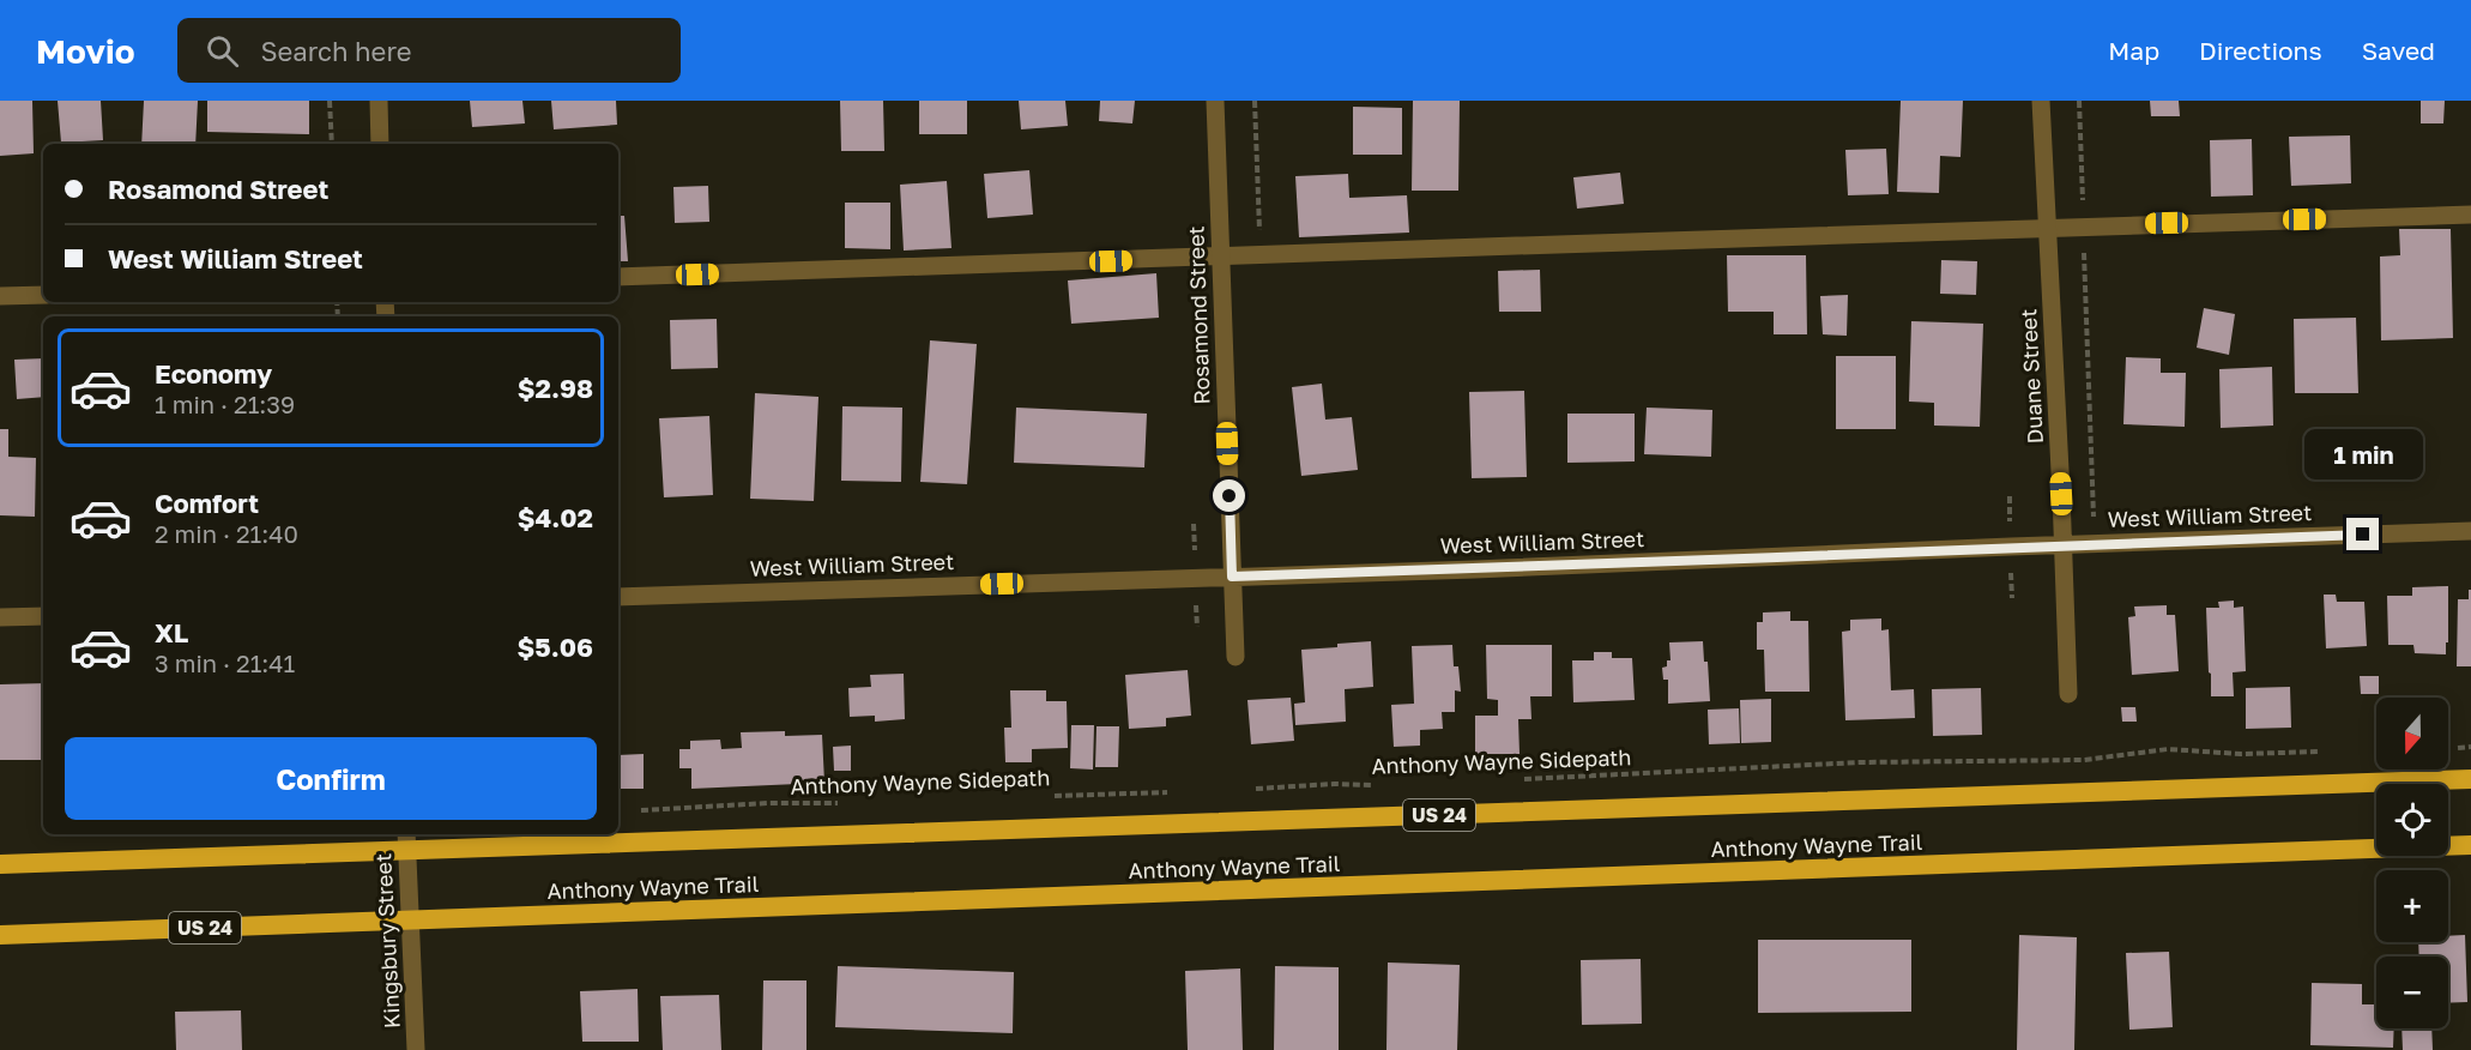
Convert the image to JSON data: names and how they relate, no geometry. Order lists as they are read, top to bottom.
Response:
{
  "streets": {
    "highway": ["US 24", "Anthony Wayne Trail"],
    "street": [
      "Rosamond Street",
      "Duane Street",
      "West William Street",
      "Kingsbury Street"
    ],
    "path": ["Anthony Wayne Sidepath"]
  },
  "crossings": [
    ["Rosamond Street", "West William Street"],
    ["Duane Street", "West William Street"],
    ["Anthony Wayne Trail", "Kingsbury Street"]
  ],
  "north": "bottom",
  "page": {
    "header": "Movio",
    "search": "Search here",
    "nav": ["Map", "Directions", "Saved"],
    "banner": ["Rosamond Street", "West William Street"],
    "list": [
      {
        "name": "Economy",
        "note": "1 min · 21:39",
        "value": "$2.98"
      },
      {
        "name": "Comfort",
        "note": "2 min · 21:40",
        "value": "$4.02"
      },
      {
        "name": "XL",
        "note": "3 min · 21:41",
        "value": "$5.06"
      }
    ],
    "bubble": "1 min",
    "map_buttons": ["+", "−"],
    "buttons": "Confirm"
  }
}
